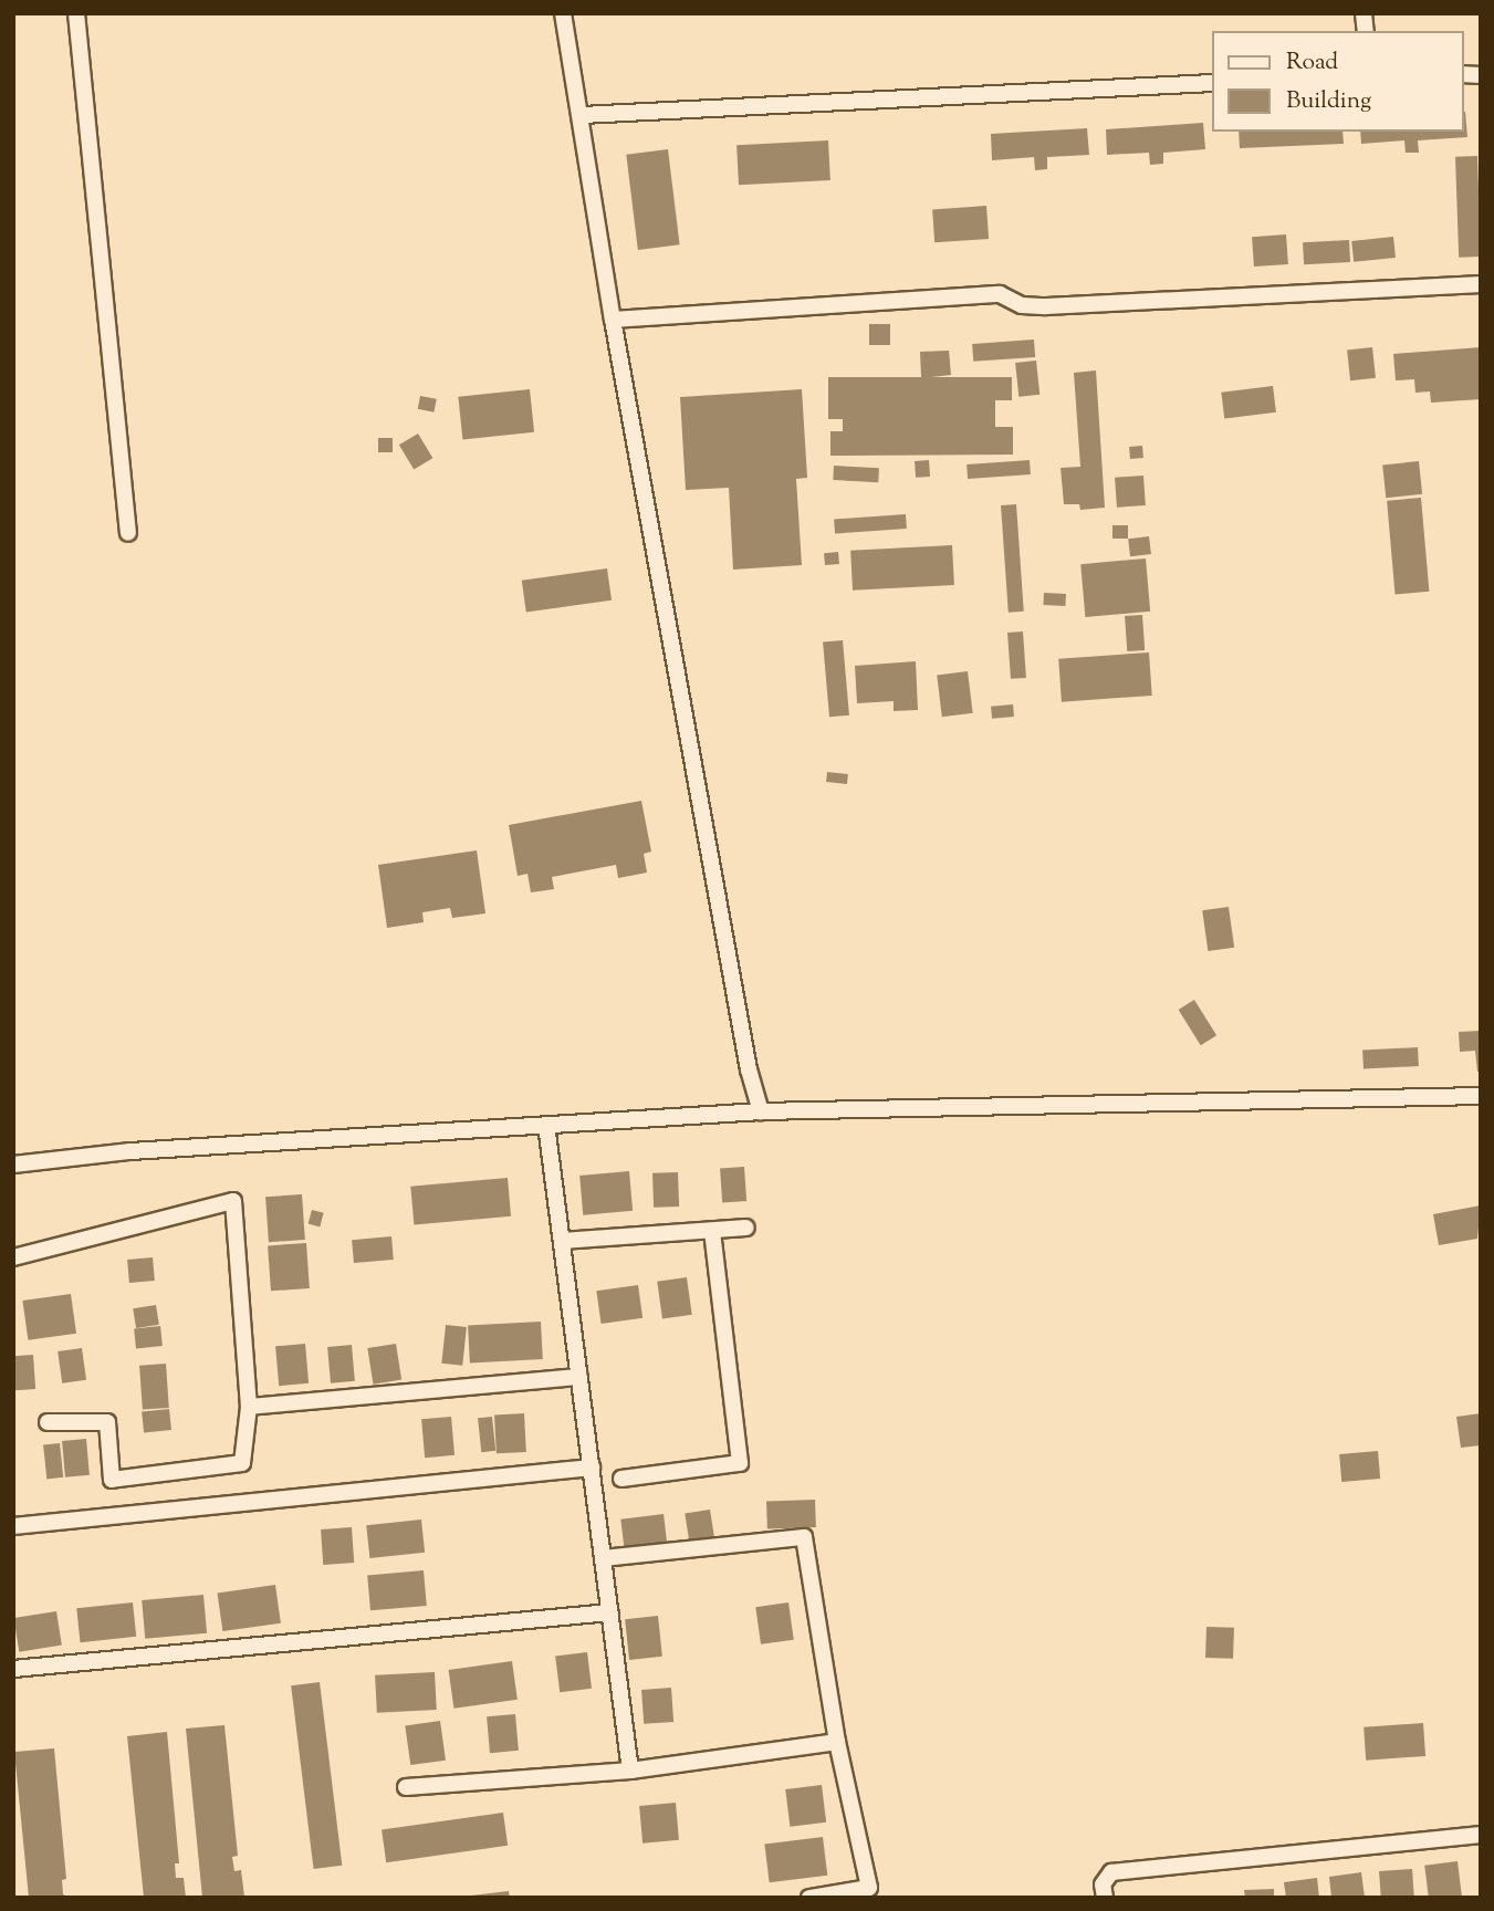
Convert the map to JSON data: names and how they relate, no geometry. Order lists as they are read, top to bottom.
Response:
{
  "legend": ["Road", "Building"]
}
